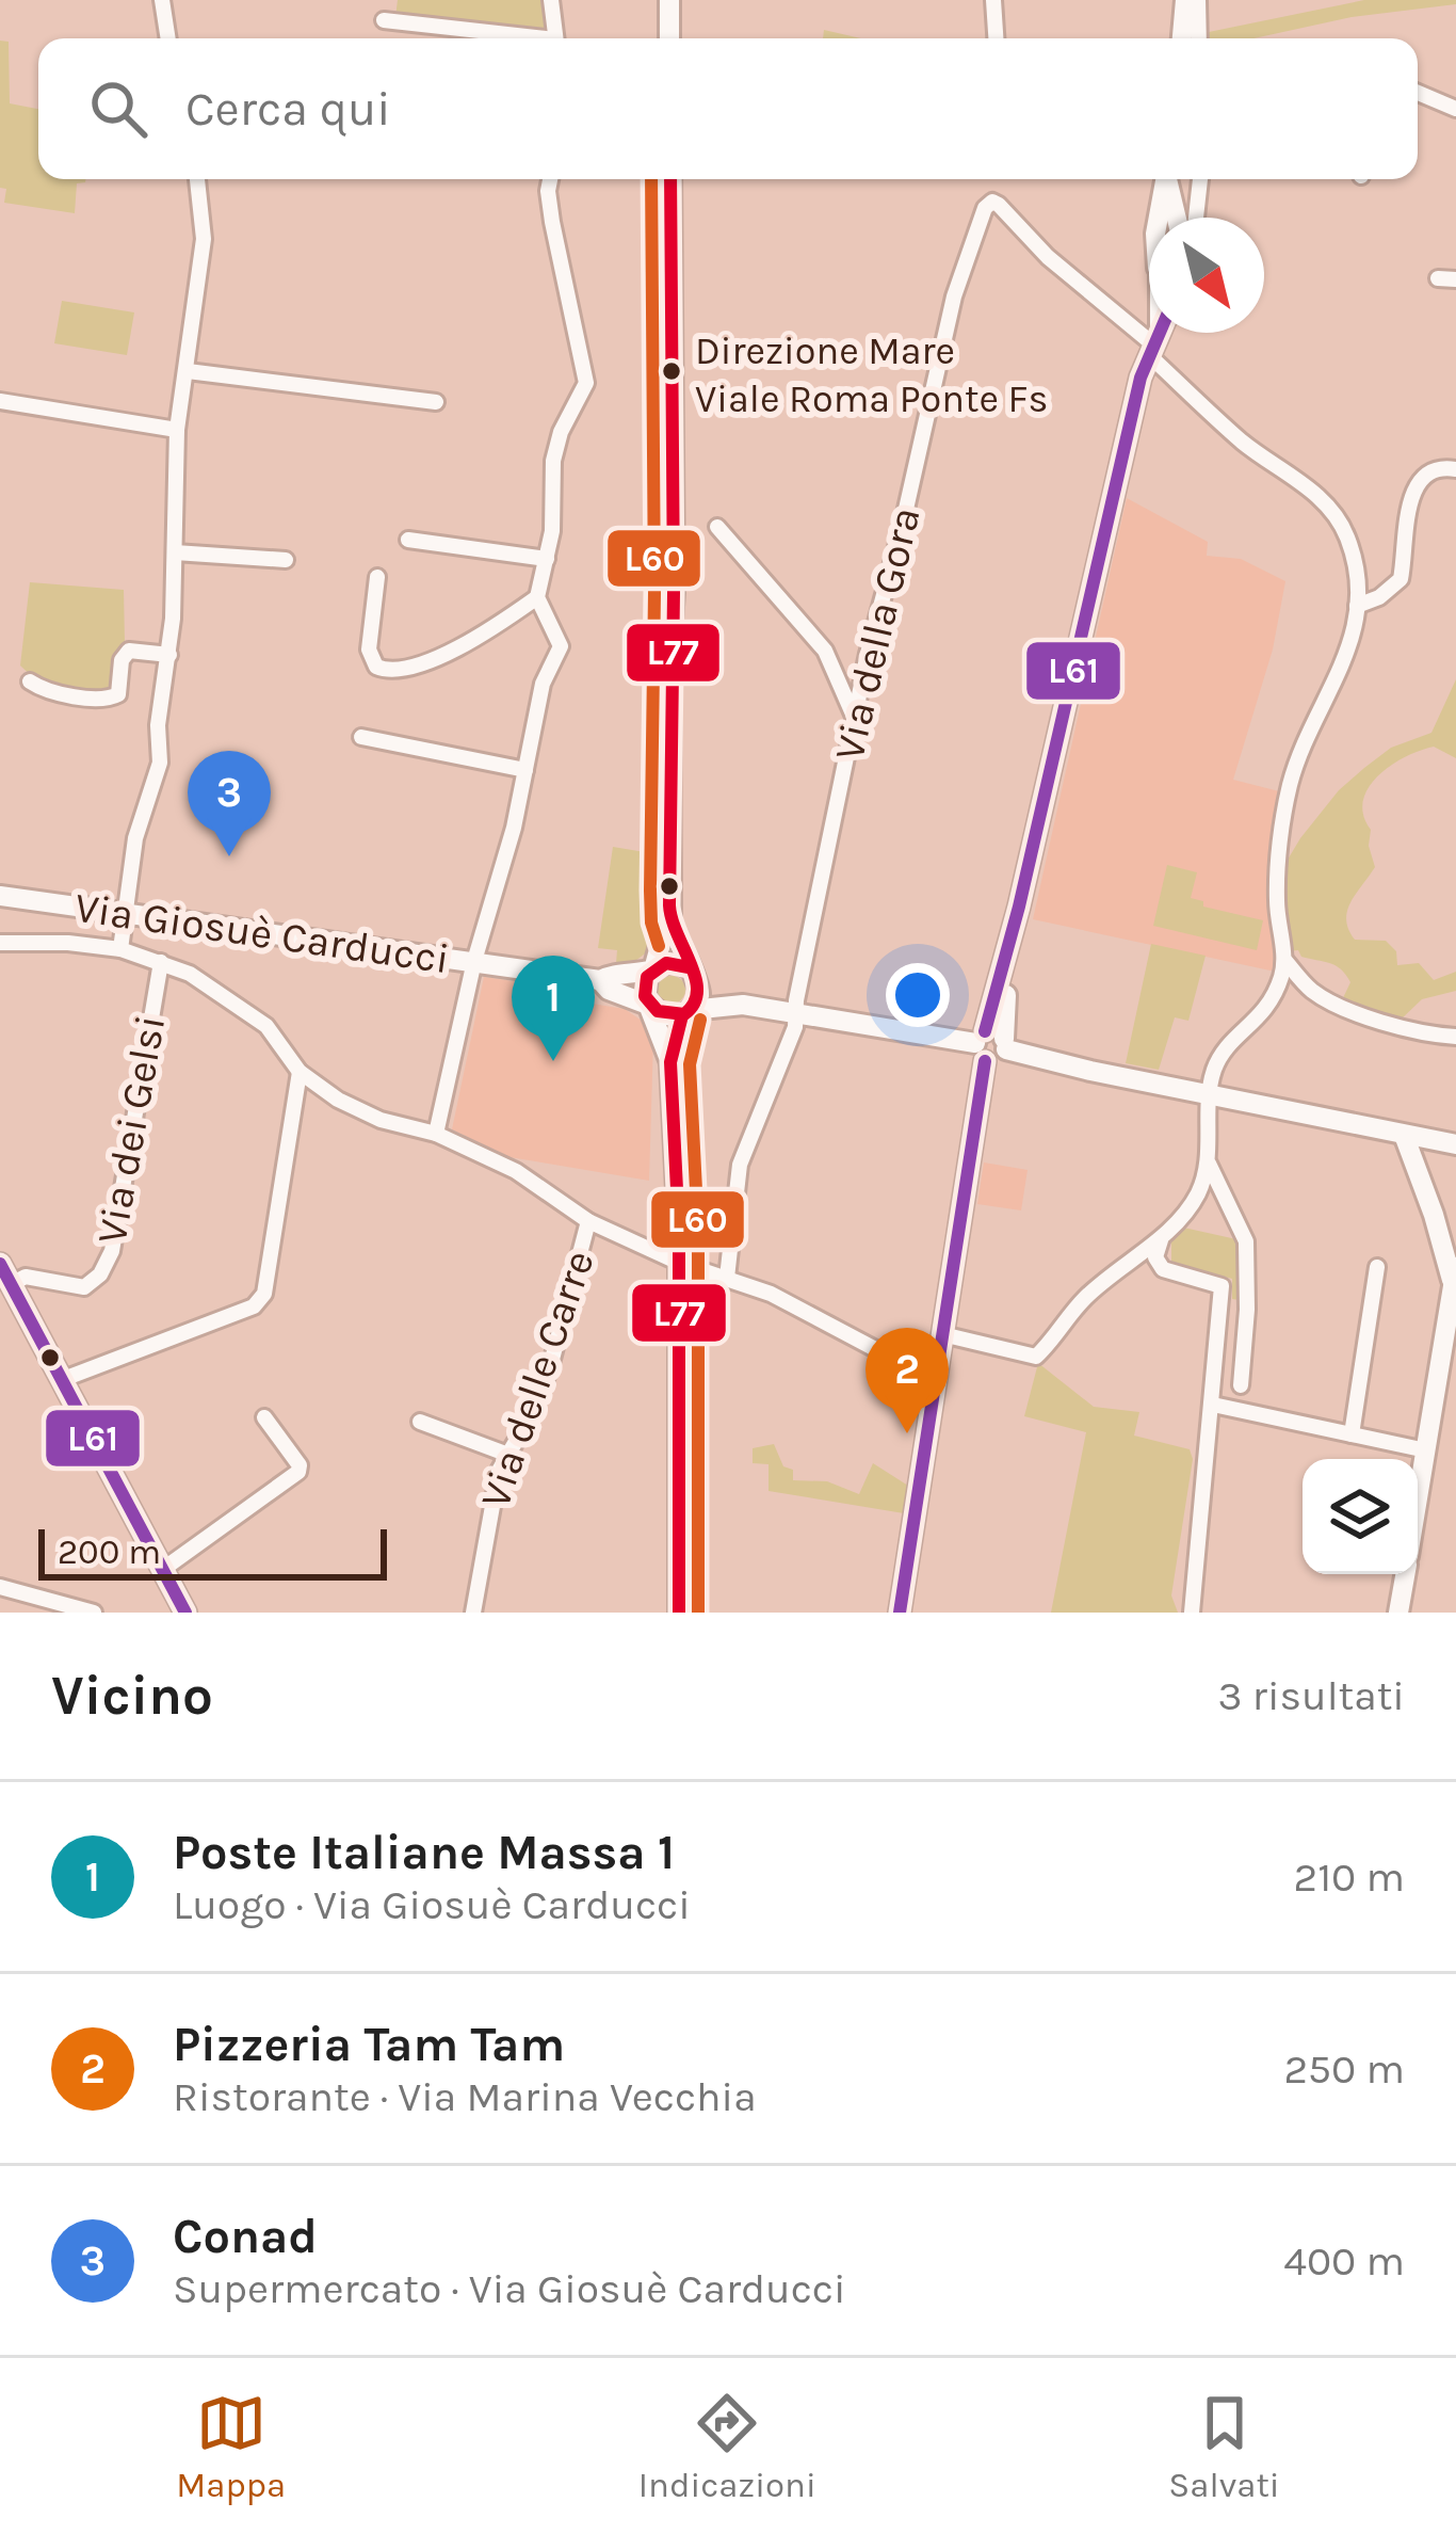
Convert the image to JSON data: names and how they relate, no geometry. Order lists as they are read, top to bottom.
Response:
{
  "streets": {
    "main road": ["Via Giosuè Carducci"],
    "street": ["Via della Gora", "Via dei Gelsi", "Via delle Carre"]
  },
  "places": ["Direzione Mare Viale Roma Ponte Fs"],
  "lines": ["transit line L77", "transit line L60", "transit line L61"],
  "scale_bar": "200 m",
  "north": "bottom right",
  "page": {
    "search": "Cerca qui",
    "pins": ["3", "1", "2"],
    "scale": "200 m",
    "heading": ["Vicino", "3 risultati"],
    "list": [
      {
        "mark": "1",
        "name": "Poste Italiane Massa 1",
        "note": "Luogo · Via Giosuè Carducci",
        "value": "210 m"
      },
      {
        "mark": "2",
        "name": "Pizzeria Tam Tam",
        "note": "Ristorante · Via Marina Vecchia",
        "value": "250 m"
      },
      {
        "mark": "3",
        "name": "Conad",
        "note": "Supermercato · Via Giosuè Carducci",
        "value": "400 m"
      }
    ],
    "nav": ["Mappa", "Indicazioni", "Salvati"]
  }
}
